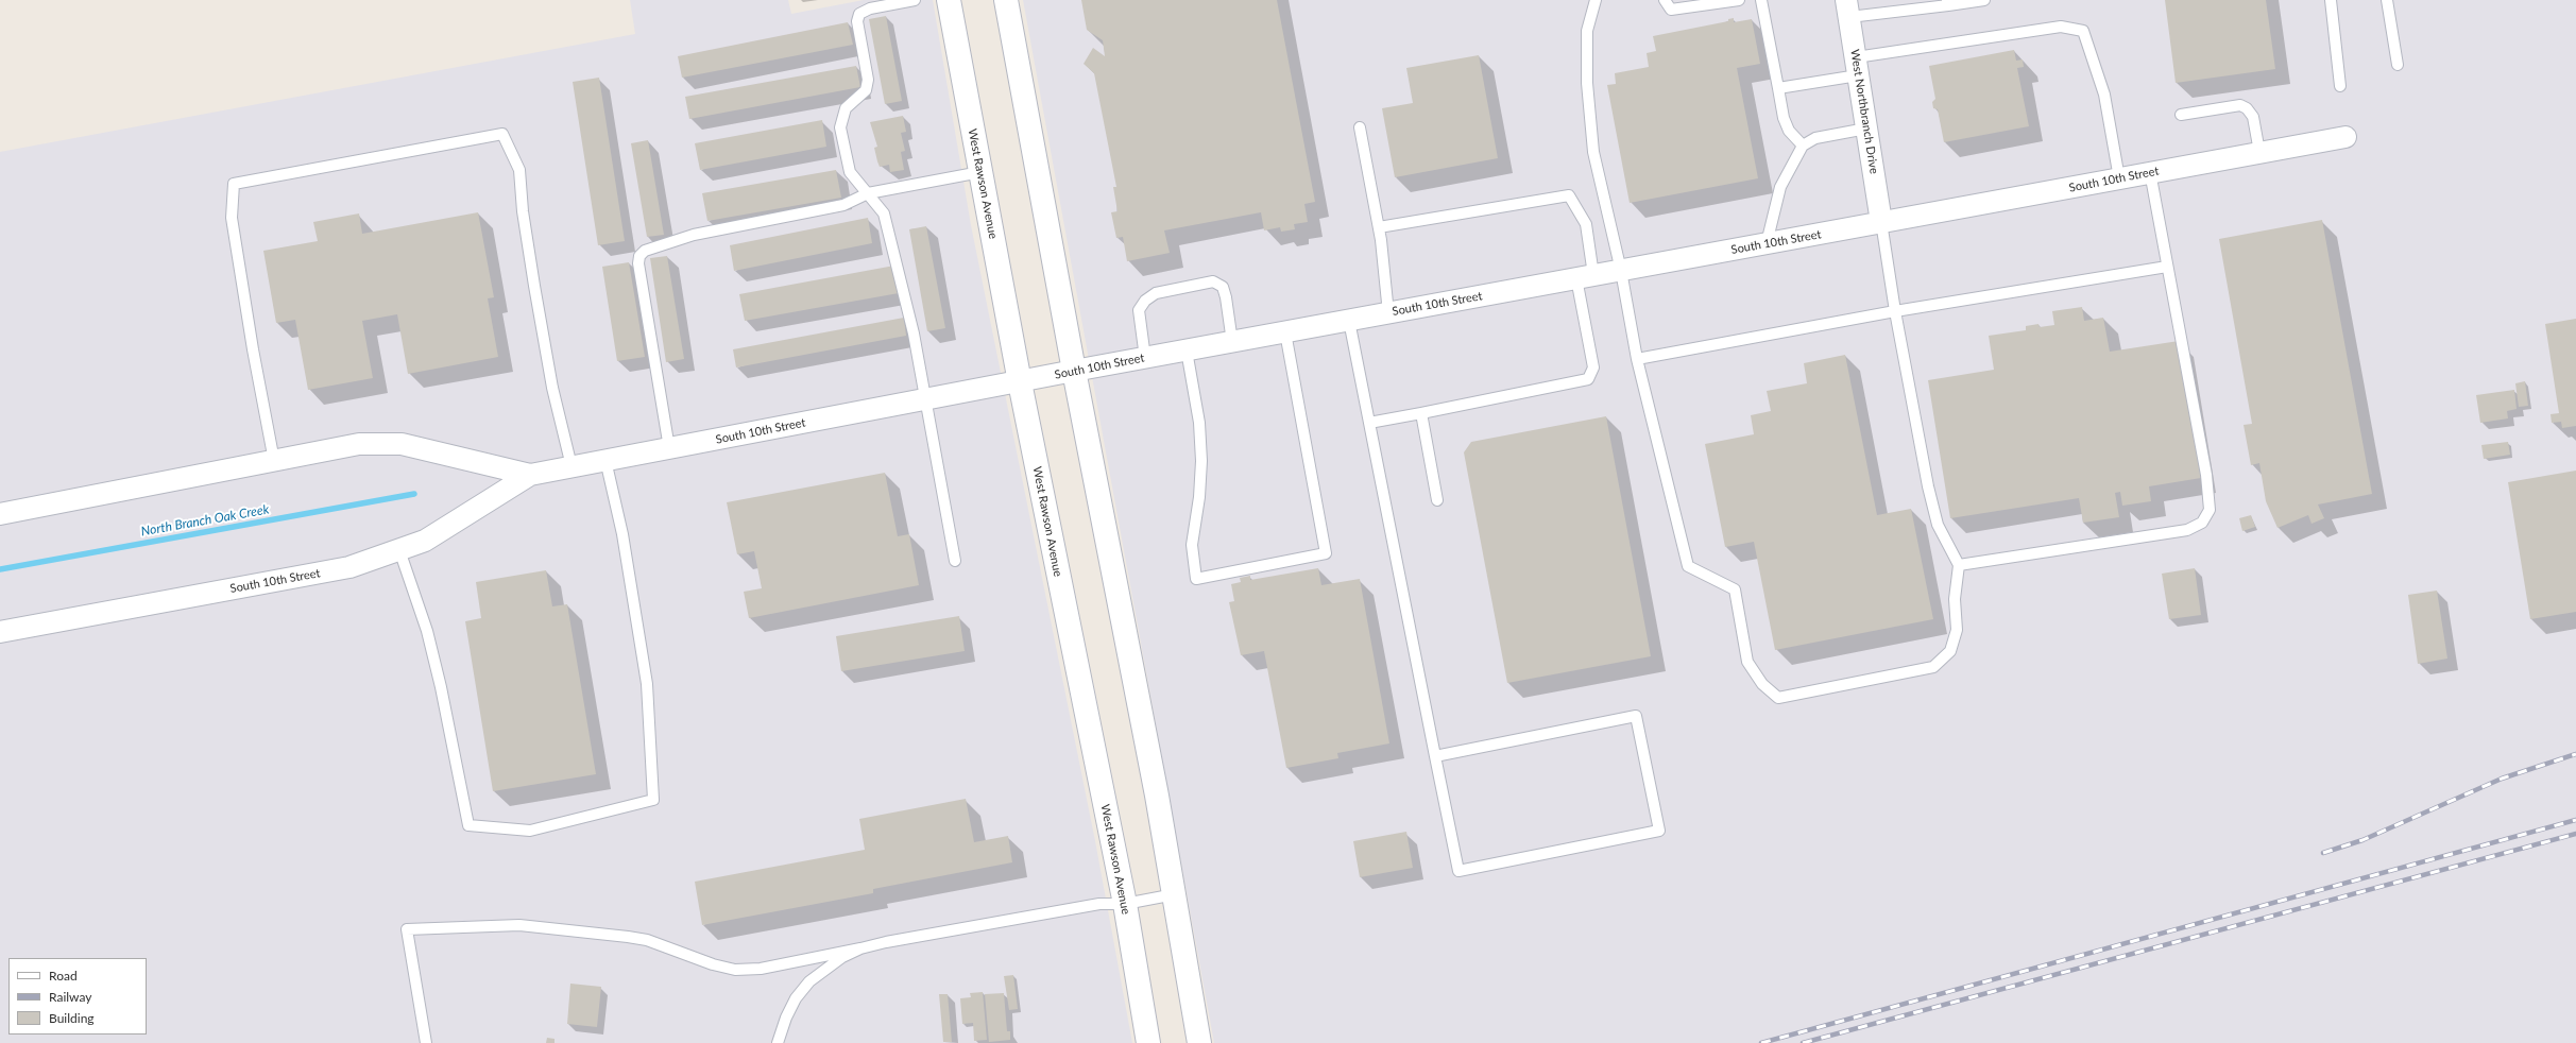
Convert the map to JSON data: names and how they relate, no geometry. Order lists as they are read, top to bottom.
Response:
{
  "streets": {
    "main road": ["West Rawson Avenue"],
    "street": ["West Northbranch Drive", "South 10th Street"]
  },
  "crossings": [
    ["West Northbranch Drive", "South 10th Street"],
    ["South 10th Street", "West Rawson Avenue"]
  ],
  "water": ["North Branch Oak Creek"],
  "legend": ["Road", "Railway", "Building"]
}
